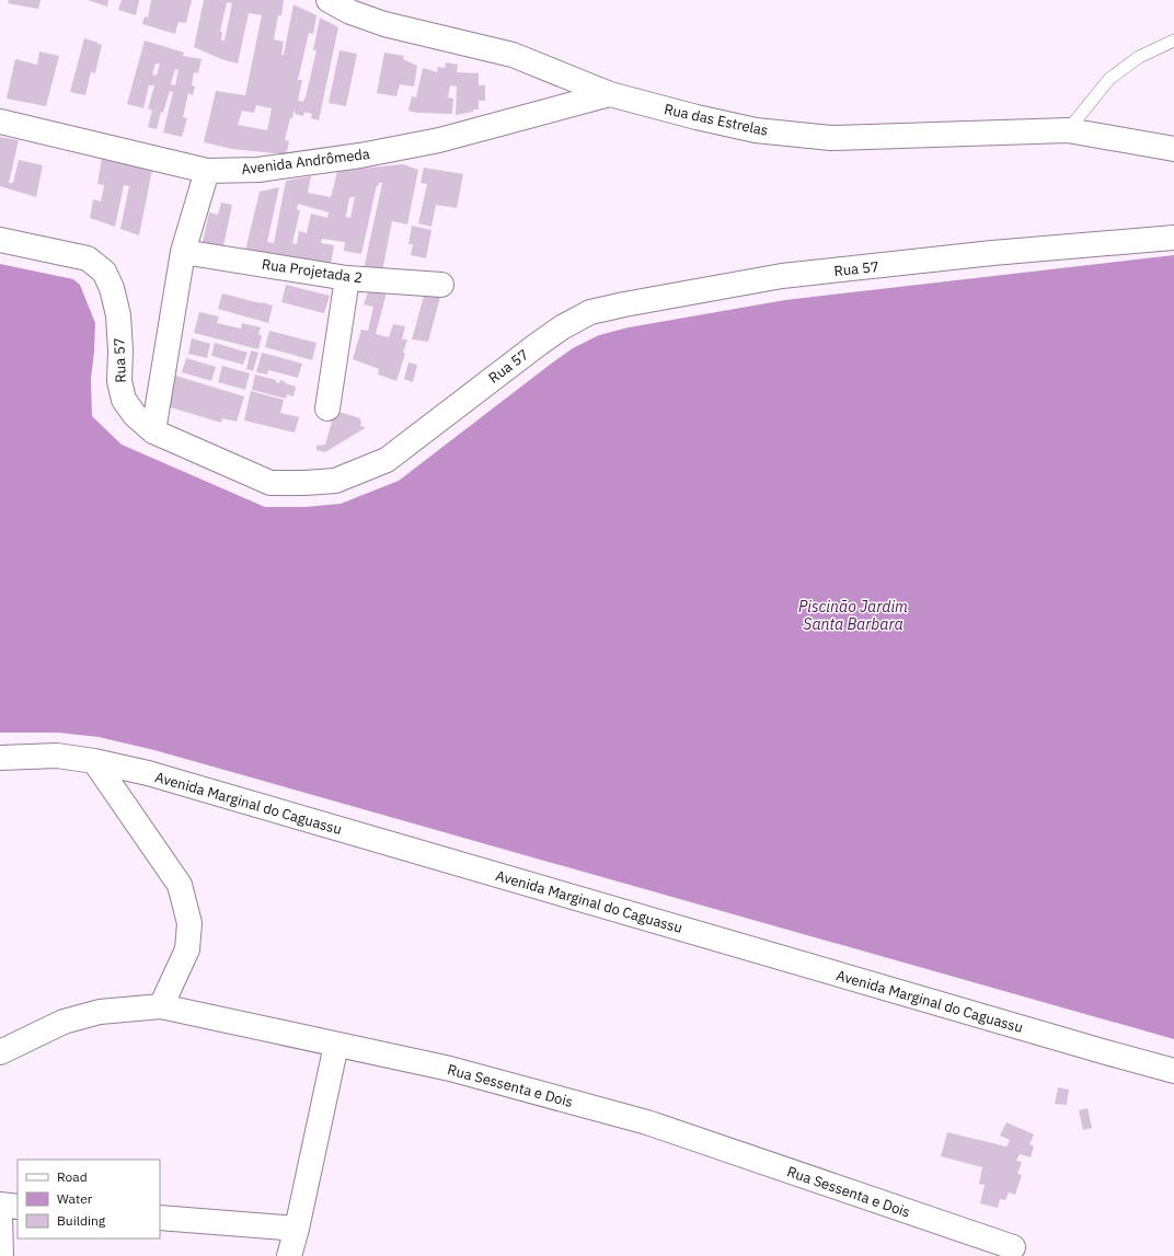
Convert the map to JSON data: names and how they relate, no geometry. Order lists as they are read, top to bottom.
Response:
{
  "streets": {
    "street": [
      "Rua das Estrelas",
      "Avenida Andrômeda",
      "Rua 57",
      "Rua Projetada 2",
      "Avenida Marginal do Caguassu",
      "Rua Sessenta e Dois"
    ]
  },
  "crossings": [
    ["Rua das Estrelas", "Avenida Andrômeda"]
  ],
  "water": ["Piscinão Jardim Santa Barbara"],
  "legend": ["Road", "Water", "Building"]
}
